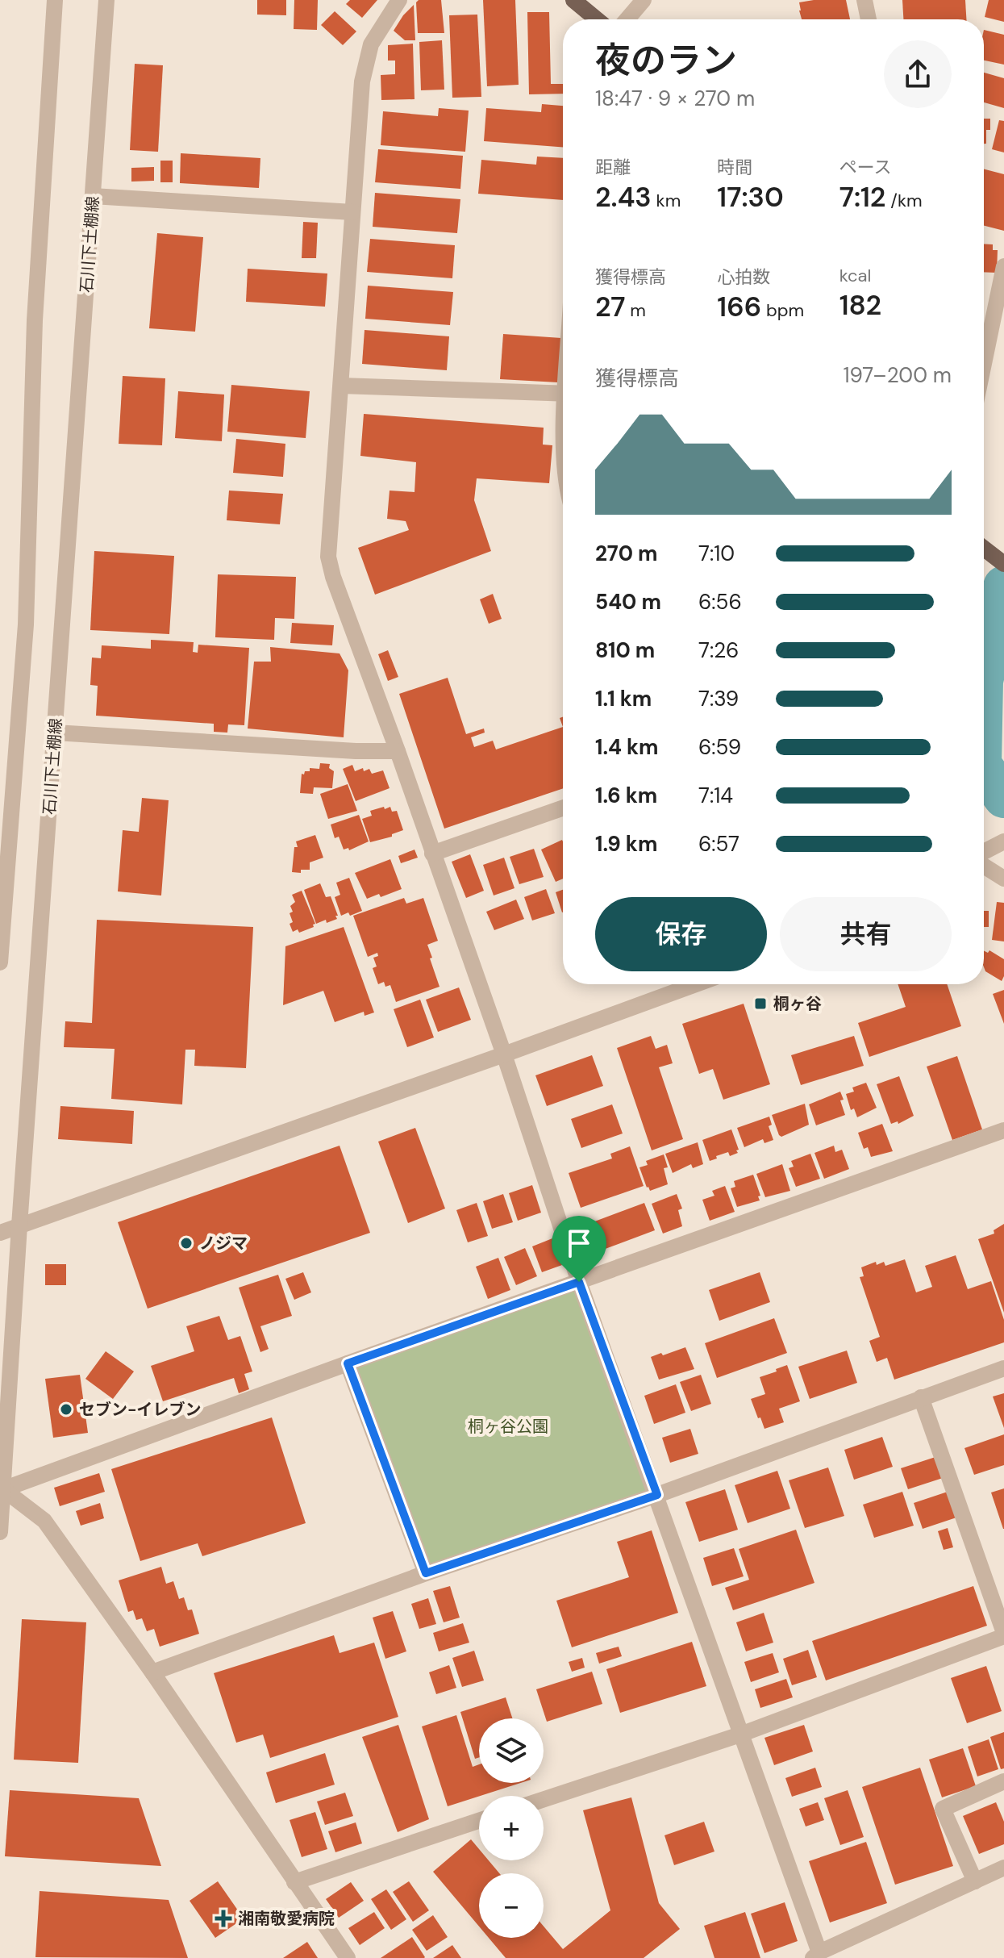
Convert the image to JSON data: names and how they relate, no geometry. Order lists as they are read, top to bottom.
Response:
{
  "streets": {
    "street": ["石川下土棚線"]
  },
  "parks": ["桐ヶ谷公園"],
  "places": {
    "transit": ["桐ヶ谷"],
    "other": ["ノジマ", "セブン-イレブン"],
    "health": ["湘南敬愛病院"]
  },
  "page": {
    "heading": ["夜のラン", "18:47 · 9 × 270 m"],
    "stats": [
      ["距離", "2.43 km"],
      ["時間", "17:30"],
      ["ペース", "7:12 /km"],
      ["獲得標高", "27 m"],
      ["心拍数", "166 bpm"],
      ["kcal", "182"]
    ],
    "chart": ["獲得標高", "197–200 m"],
    "list": [
      {
        "name": "270 m",
        "note": "7:10"
      },
      {
        "name": "540 m",
        "note": "6:56"
      },
      {
        "name": "810 m",
        "note": "7:26"
      },
      {
        "name": "1.1 km",
        "note": "7:39"
      },
      {
        "name": "1.4 km",
        "note": "6:59"
      },
      {
        "name": "1.6 km",
        "note": "7:14"
      },
      {
        "name": "1.9 km",
        "note": "6:57"
      }
    ],
    "buttons": ["保存", "共有"],
    "map_buttons": ["+", "−"]
  }
}
